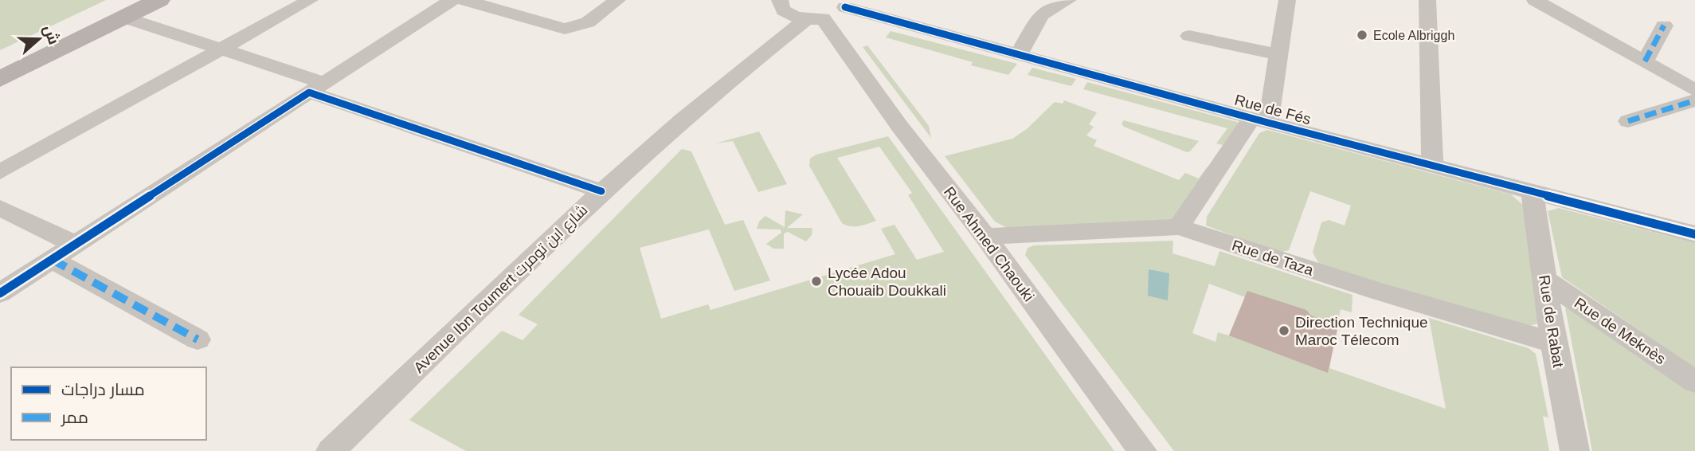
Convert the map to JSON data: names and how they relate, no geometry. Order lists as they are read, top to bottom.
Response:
{
  "streets": {
    "street": [
      "Rue de Fés",
      "Rue Ahmed Chaouki",
      "Rue de Taza",
      "Avenue Ibn Toumert شارع ابن تومرت",
      "Rue de Rabat",
      "Rue de Meknès"
    ]
  },
  "crossings": [
    ["Rue de Fés", "Rue Ahmed Chaouki"],
    ["Rue de Fés", "Avenue Ibn Toumert شارع ابن تومرت"],
    ["Rue de Fés", "Rue de Rabat"],
    ["Rue Ahmed Chaouki", "Rue de Taza"],
    ["Rue Ahmed Chaouki", "Avenue Ibn Toumert شارع ابن تومرت"],
    ["Rue de Taza", "Rue de Rabat"],
    ["Rue de Rabat", "Rue de Meknès"]
  ],
  "places": ["Ecole Albriggh", "Lycée Adou Chouaib Doukkali", "Direction Technique Maroc Télecom"],
  "legend": ["مسار دراجات", "ممر"],
  "north": "right"
}
